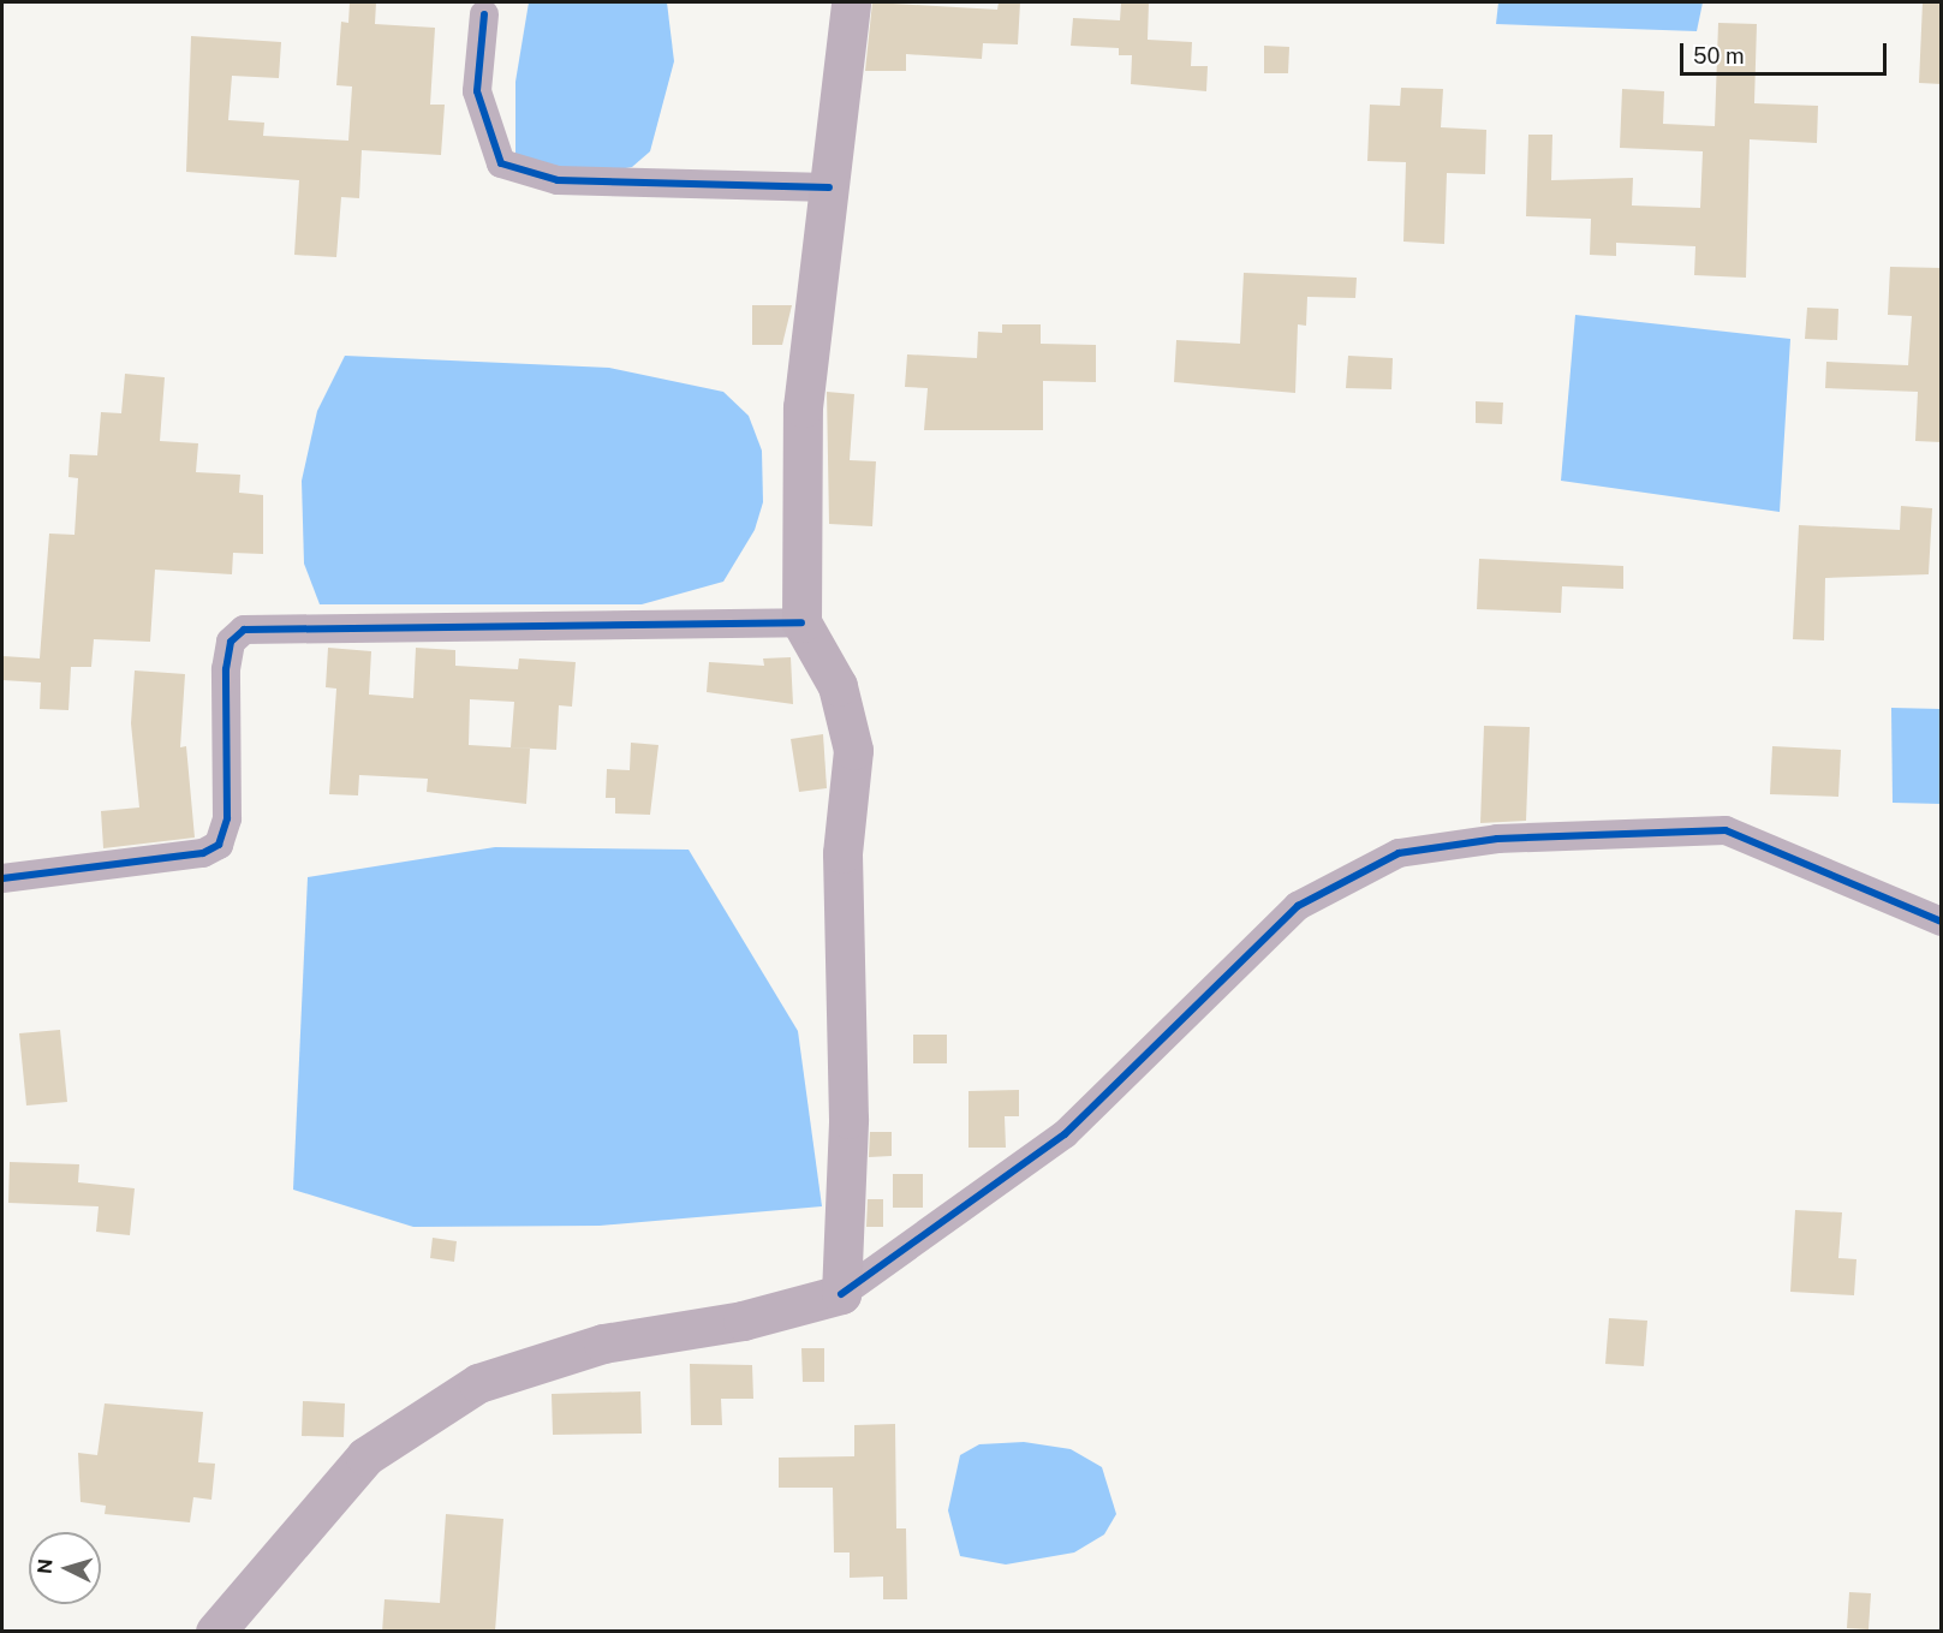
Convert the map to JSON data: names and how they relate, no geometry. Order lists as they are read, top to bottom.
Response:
{
  "scale_bar": "50 m",
  "north": "left"
}
